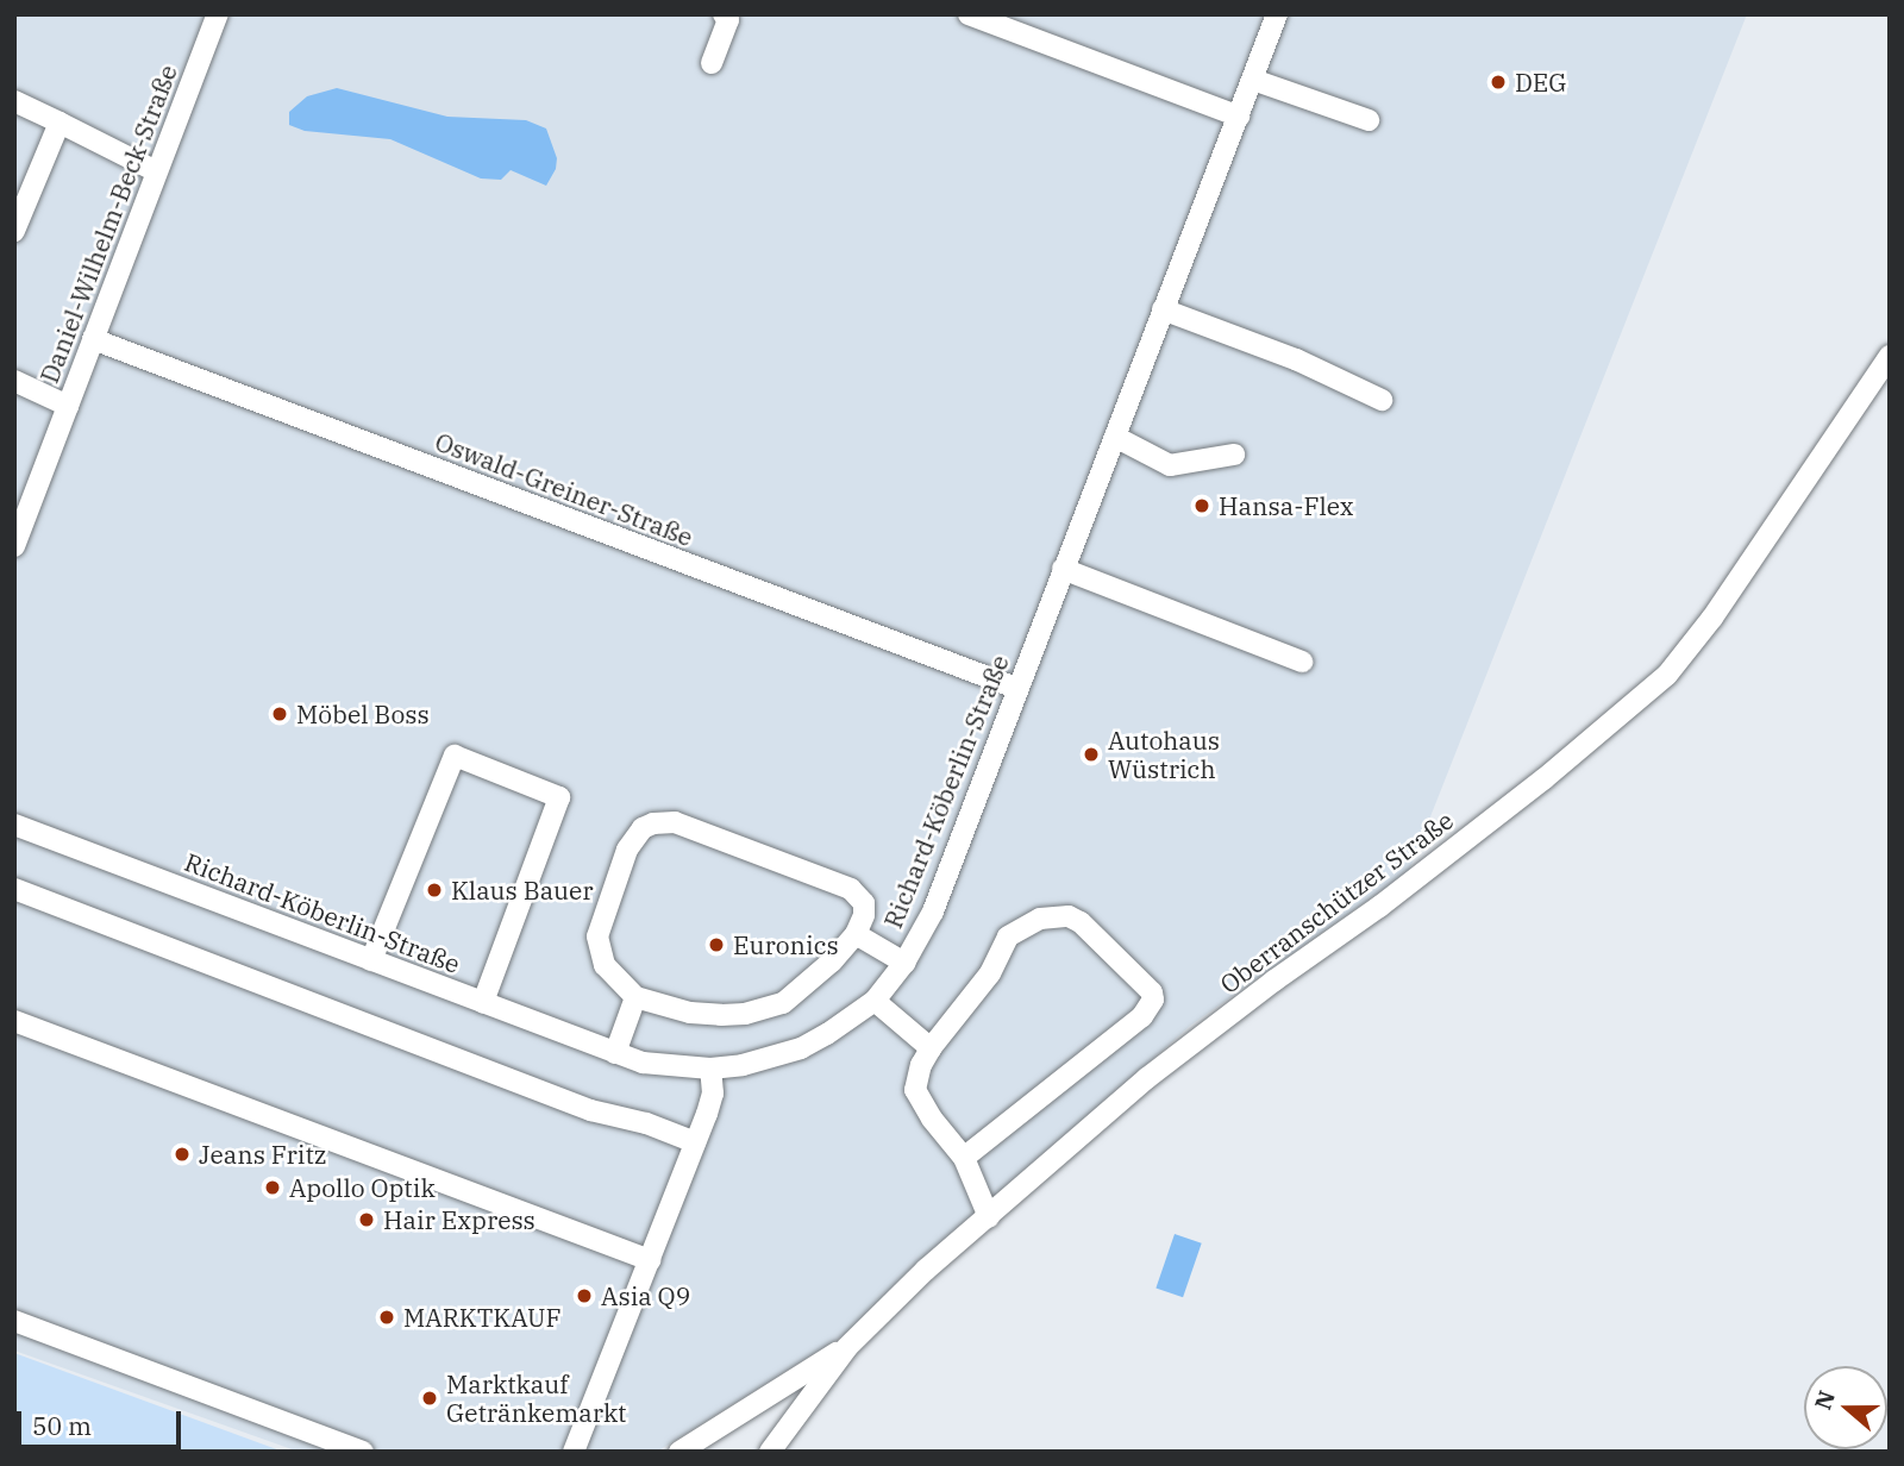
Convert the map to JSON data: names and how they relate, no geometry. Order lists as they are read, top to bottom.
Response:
{
  "streets": {
    "street": [
      "Daniel-Wilhelm-Beck-Straße",
      "Oswald-Greiner-Straße",
      "Richard-Köberlin-Straße",
      "Oberranschützer Straße"
    ]
  },
  "crossings": [
    ["Daniel-Wilhelm-Beck-Straße", "Oswald-Greiner-Straße"],
    ["Oswald-Greiner-Straße", "Richard-Köberlin-Straße"]
  ],
  "places": [
    "DEG",
    "Hansa-Flex",
    "Möbel Boss",
    "Autohaus Wüstrich",
    "Klaus Bauer",
    "Euronics",
    "Jeans Fritz",
    "Apollo Optik",
    "Hair Express",
    "Asia Q9",
    "MARKTKAUF",
    "Marktkauf Getränkemarkt"
  ],
  "scale_bar": "50 m",
  "north": "left"
}
